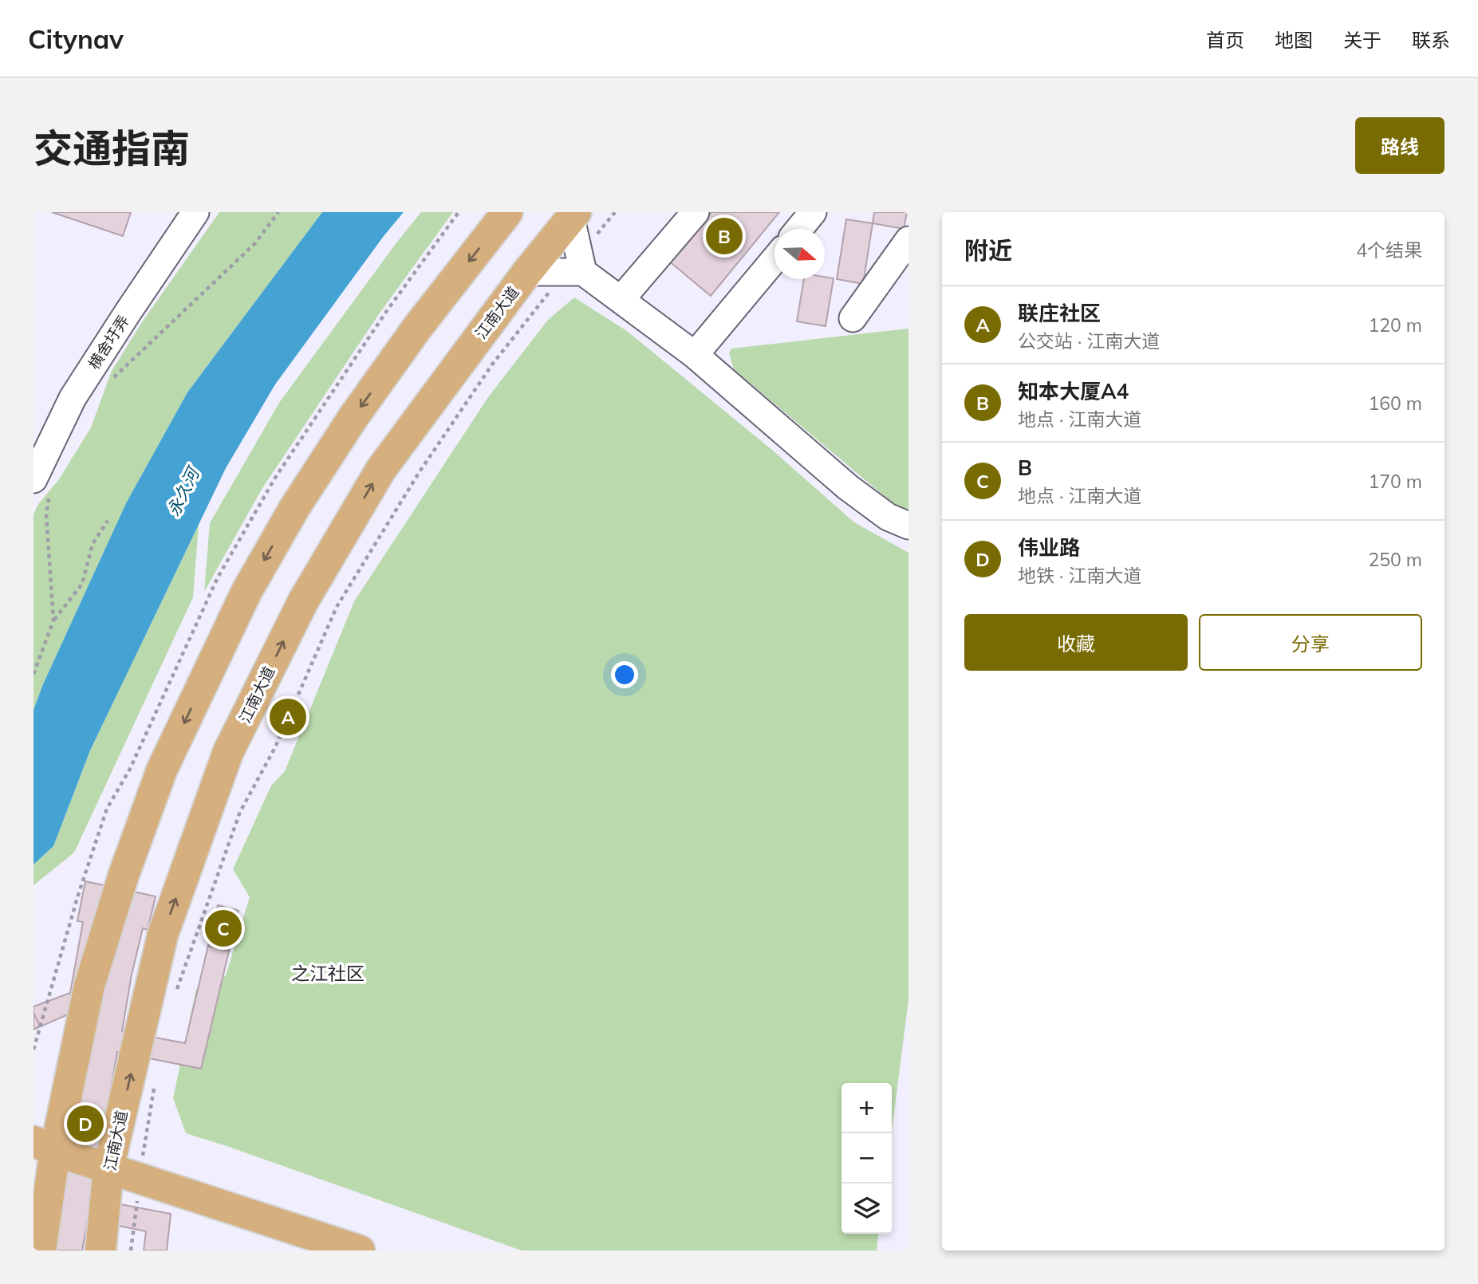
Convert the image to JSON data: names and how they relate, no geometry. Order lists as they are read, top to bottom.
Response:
{
  "streets": {
    "main road": ["江南大道"],
    "street": ["横舍圩弄"]
  },
  "districts": ["之江社区"],
  "water": ["永久河"],
  "north": "right",
  "page": {
    "header": "Citynav",
    "nav": [
      "首页",
      "地图",
      "关于",
      "联系"
    ],
    "title": "交通指南",
    "buttons": [
      "路线",
      ["收藏", "分享"]
    ],
    "heading": ["附近", "4个结果"],
    "pins": [
      "B",
      "A",
      "C",
      "D"
    ],
    "list": [
      {
        "mark": "A",
        "name": "联庄社区",
        "note": "公交站 · 江南大道",
        "value": "120 m"
      },
      {
        "mark": "B",
        "name": "知本大厦A4",
        "note": "地点 · 江南大道",
        "value": "160 m"
      },
      {
        "mark": "C",
        "name": "B",
        "note": "地点 · 江南大道",
        "value": "170 m"
      },
      {
        "mark": "D",
        "name": "伟业路",
        "note": "地铁 · 江南大道",
        "value": "250 m"
      }
    ],
    "map_buttons": ["+", "−"]
  }
}
